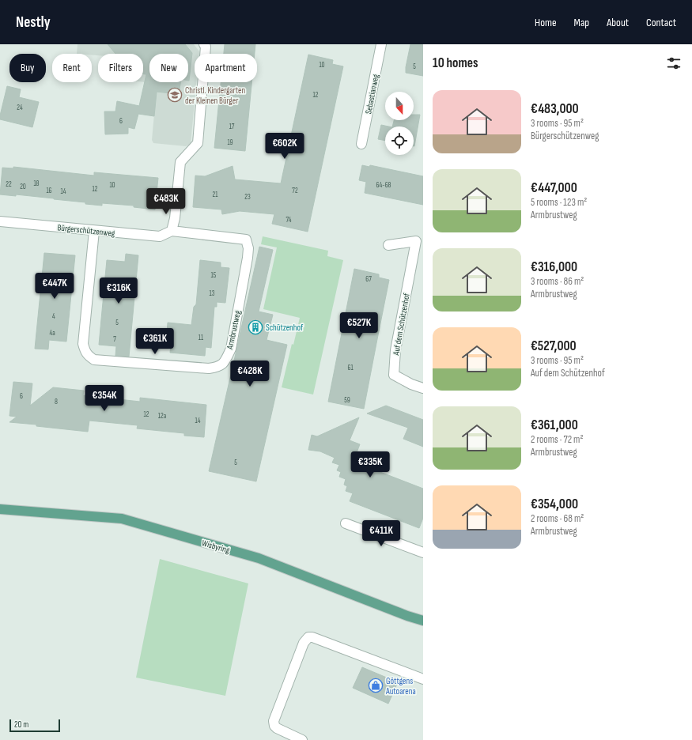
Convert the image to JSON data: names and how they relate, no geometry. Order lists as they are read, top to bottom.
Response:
{
  "streets": {
    "main road": ["Wisbyring"],
    "street": [
      "Sebastianweg",
      "Bürgerschützenweg",
      "Auf dem Schützenhof",
      "Armbrustweg"
    ]
  },
  "crossings": [
    ["Bürgerschützenweg", "Armbrustweg"]
  ],
  "places": {
    "school or university": ["Christl. Kindergarten der Kleinen Bürger"],
    "building": ["Schützenhof"],
    "shop": ["Göttgens Autoarena"]
  },
  "house_numbers": [
    "10",
    "5",
    "12",
    "24",
    "6",
    "17",
    "19",
    "18",
    "22",
    "10",
    "64-68",
    "20",
    "12",
    "16",
    "72",
    "14",
    "21",
    "23",
    "74",
    "15",
    "67",
    "13",
    "4",
    "5",
    "4a",
    "11",
    "7",
    "61",
    "6",
    "59",
    "8",
    "12",
    "12a",
    "14",
    "5"
  ],
  "scale_bar": "20 m",
  "north": "bottom",
  "page": {
    "header": "Nestly",
    "nav": [
      "Home",
      "Map",
      "About",
      "Contact"
    ],
    "heading": "10 homes",
    "chip": [
      "Buy",
      "Rent",
      "Filters",
      "New",
      "Apartment"
    ],
    "list": [
      {
        "name": "€483,000",
        "note": "3 rooms · 95 m² · Bürgerschützenweg"
      },
      {
        "name": "€447,000",
        "note": "5 rooms · 123 m² · Armbrustweg"
      },
      {
        "name": "€316,000",
        "note": "3 rooms · 86 m² · Armbrustweg"
      },
      {
        "name": "€527,000",
        "note": "3 rooms · 95 m² · Auf dem Schützenhof"
      },
      {
        "name": "€361,000",
        "note": "2 rooms · 72 m² · Armbrustweg"
      },
      {
        "name": "€354,000",
        "note": "2 rooms · 68 m² · Armbrustweg"
      }
    ],
    "price": [
      "€602K",
      "€483K",
      "€447K",
      "€316K",
      "€527K",
      "€361K",
      "€428K",
      "€354K",
      "€335K",
      "€411K"
    ],
    "scale": "20 m"
  }
}
